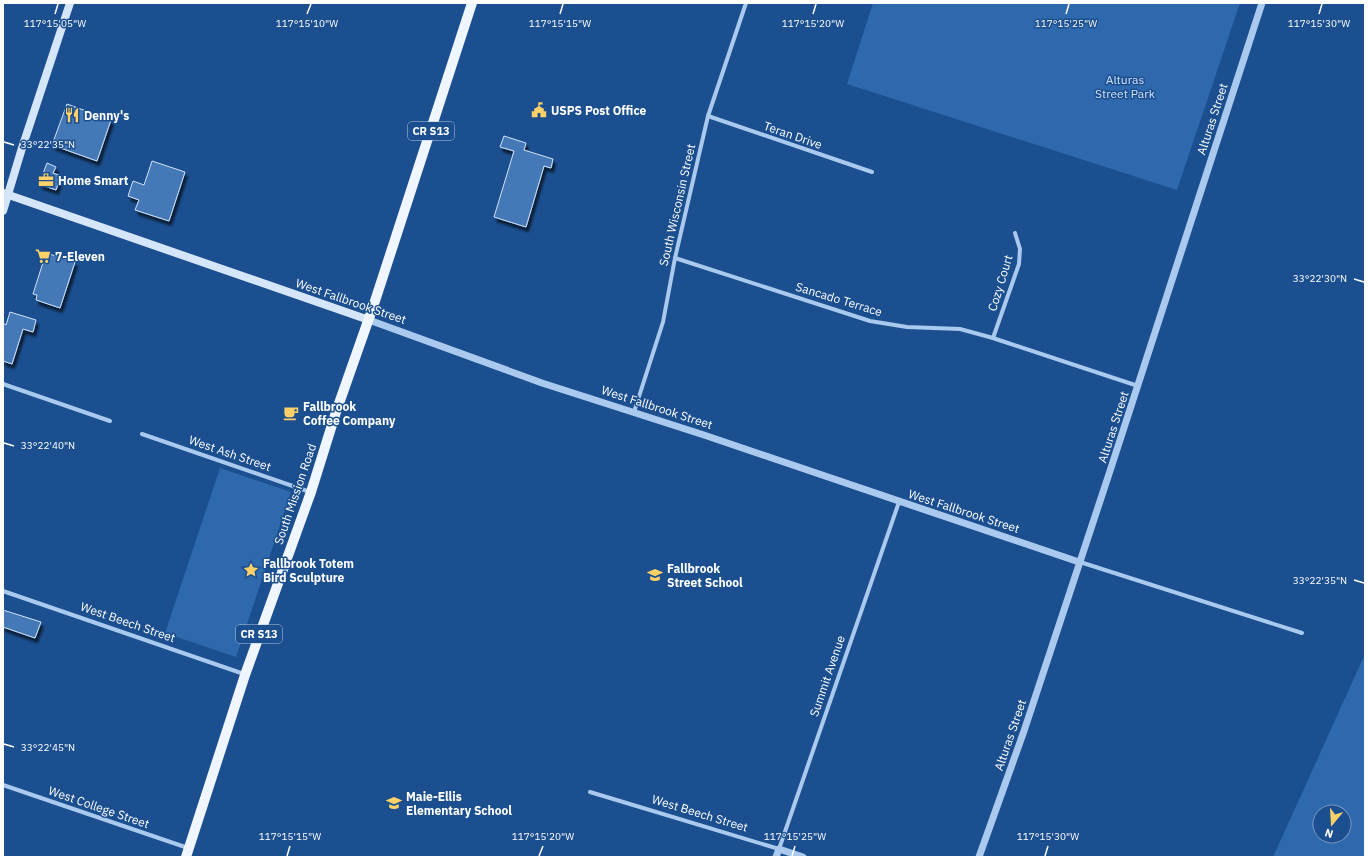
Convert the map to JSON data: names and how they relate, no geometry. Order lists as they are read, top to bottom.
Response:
{
  "streets": {
    "main road": ["CR S13", "West Fallbrook Street", "South Mission Road"],
    "street": [
      "Alturas Street",
      "Teran Drive",
      "South Wisconsin Street",
      "Cozy Court",
      "Sancado Terrace",
      "West Ash Street",
      "West Beech Street",
      "Summit Avenue",
      "West College Street"
    ]
  },
  "crossings": [
    ["Alturas Street", "Sancado Terrace"],
    ["Alturas Street", "West Fallbrook Street"],
    ["Teran Drive", "South Wisconsin Street"],
    ["South Wisconsin Street", "Sancado Terrace"],
    ["South Wisconsin Street", "West Fallbrook Street"],
    ["Cozy Court", "Sancado Terrace"],
    ["West Fallbrook Street", "South Mission Road"],
    ["West Fallbrook Street", "Summit Avenue"],
    ["West Ash Street", "South Mission Road"],
    ["South Mission Road", "West Beech Street"],
    ["South Mission Road", "West College Street"],
    ["West Beech Street", "Summit Avenue"]
  ],
  "parks": ["Alturas Street Park"],
  "places": {
    "public building": ["USPS Post Office"],
    "restaurant": ["Denny's"],
    "office": ["Home Smart"],
    "supermarket": ["7-Eleven"],
    "cafe": ["Fallbrook Coffee Company"],
    "place": ["Fallbrook Totem Bird Sculpture"],
    "school or university": ["Fallbrook Street School", "Maie-Ellis Elementary School"]
  },
  "north": "bottom",
  "coordinates": [
    "117°15'05\"W",
    "117°15'10\"W",
    "117°15'15\"W",
    "117°15'20\"W",
    "117°15'25\"W",
    "117°15'30\"W",
    "33°22'35\"N",
    "33°22'30\"N",
    "33°22'40\"N",
    "33°22'45\"N"
  ]
}
